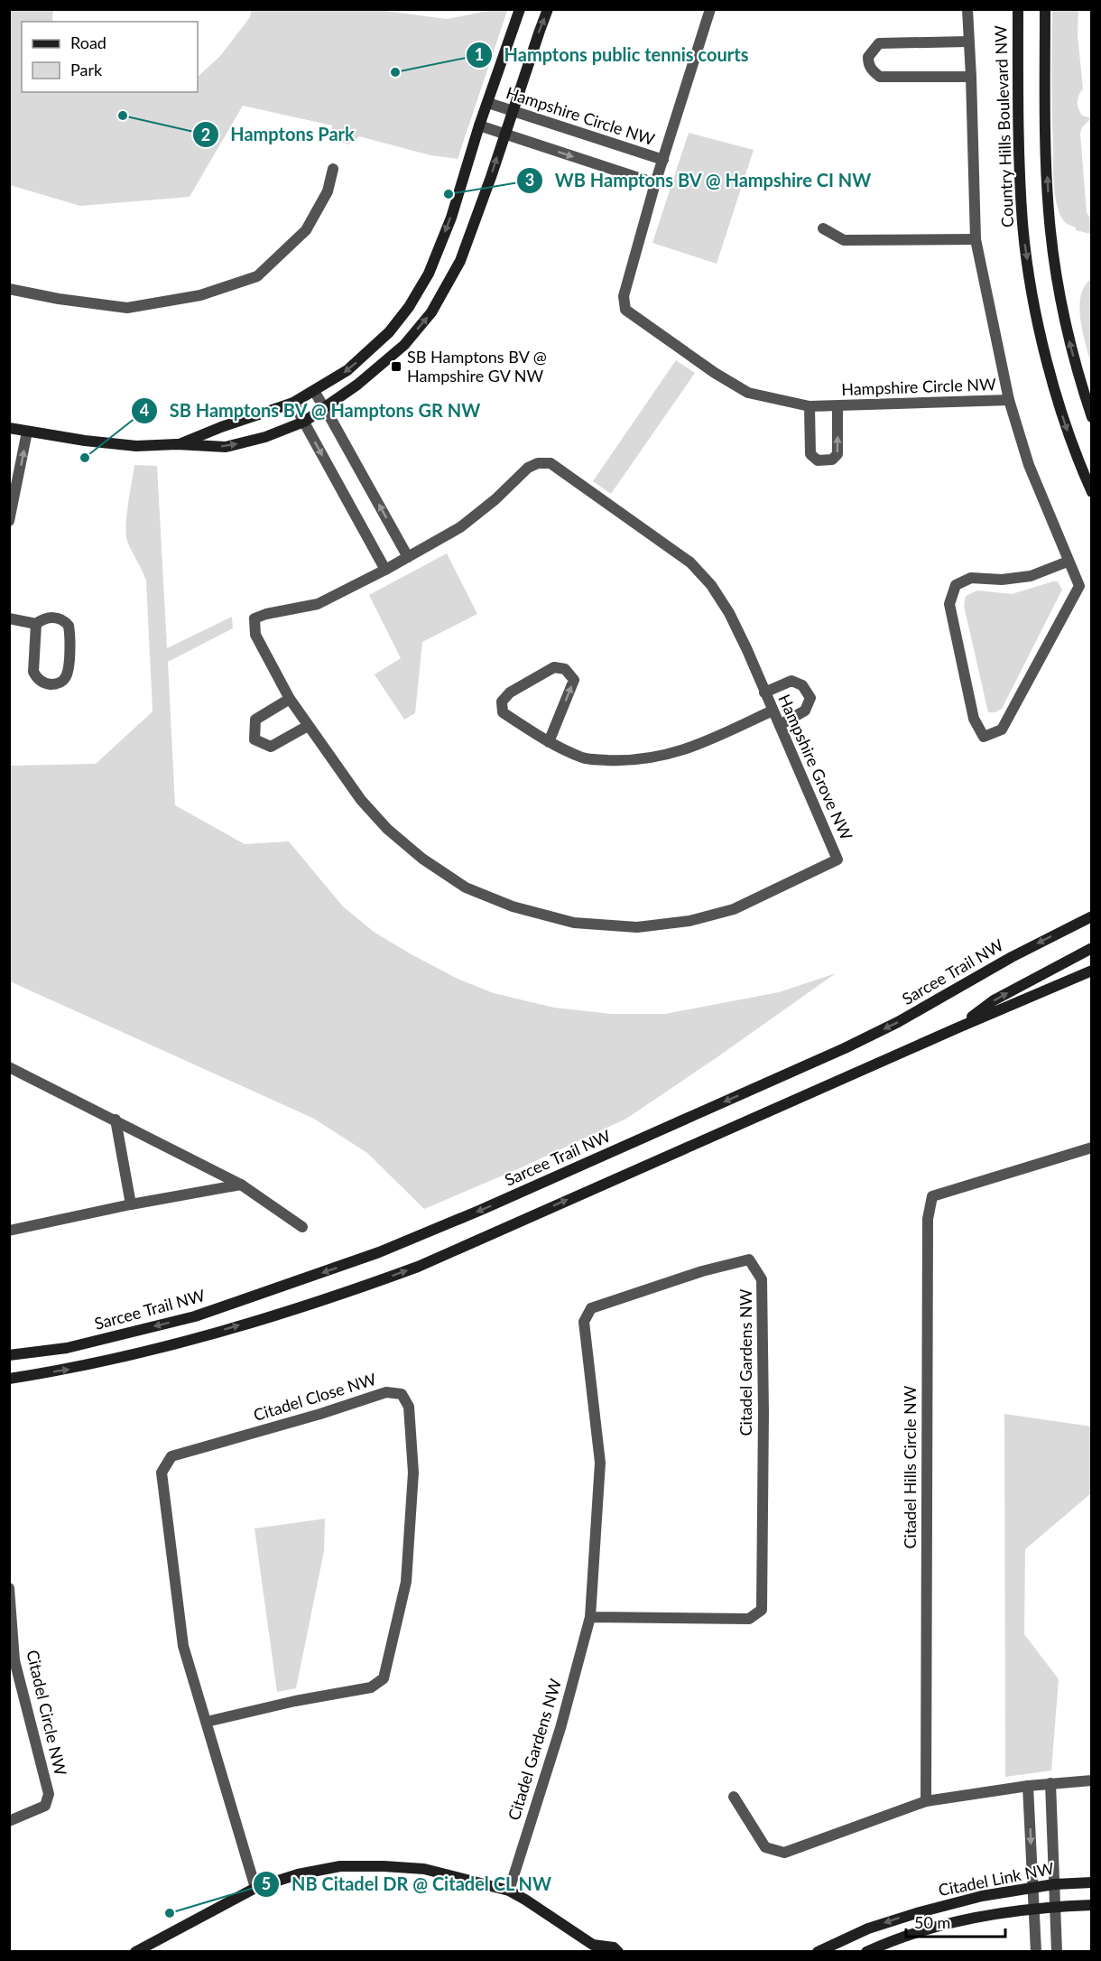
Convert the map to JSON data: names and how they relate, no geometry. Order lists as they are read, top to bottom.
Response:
{
  "streets": {
    "main road": ["Country Hills Boulevard NW", "Sarcee Trail NW", "Citadel Link NW"],
    "street": [
      "Hampshire Circle NW",
      "Hampshire Grove NW",
      "Citadel Gardens NW",
      "Citadel Close NW",
      "Citadel Hills Circle NW",
      "Citadel Circle NW"
    ]
  },
  "places": {
    "other": [
      "Hamptons public tennis courts",
      "Hamptons Park",
      "WB Hamptons BV @ Hampshire CI NW",
      "SB Hamptons BV @ Hamptons GR NW",
      "NB Citadel DR @ Citadel CL NW"
    ],
    "transit": ["SB Hamptons BV @ Hampshire GV NW"]
  },
  "legend": ["Road", "Park"],
  "scale_bar": "50 m"
}
